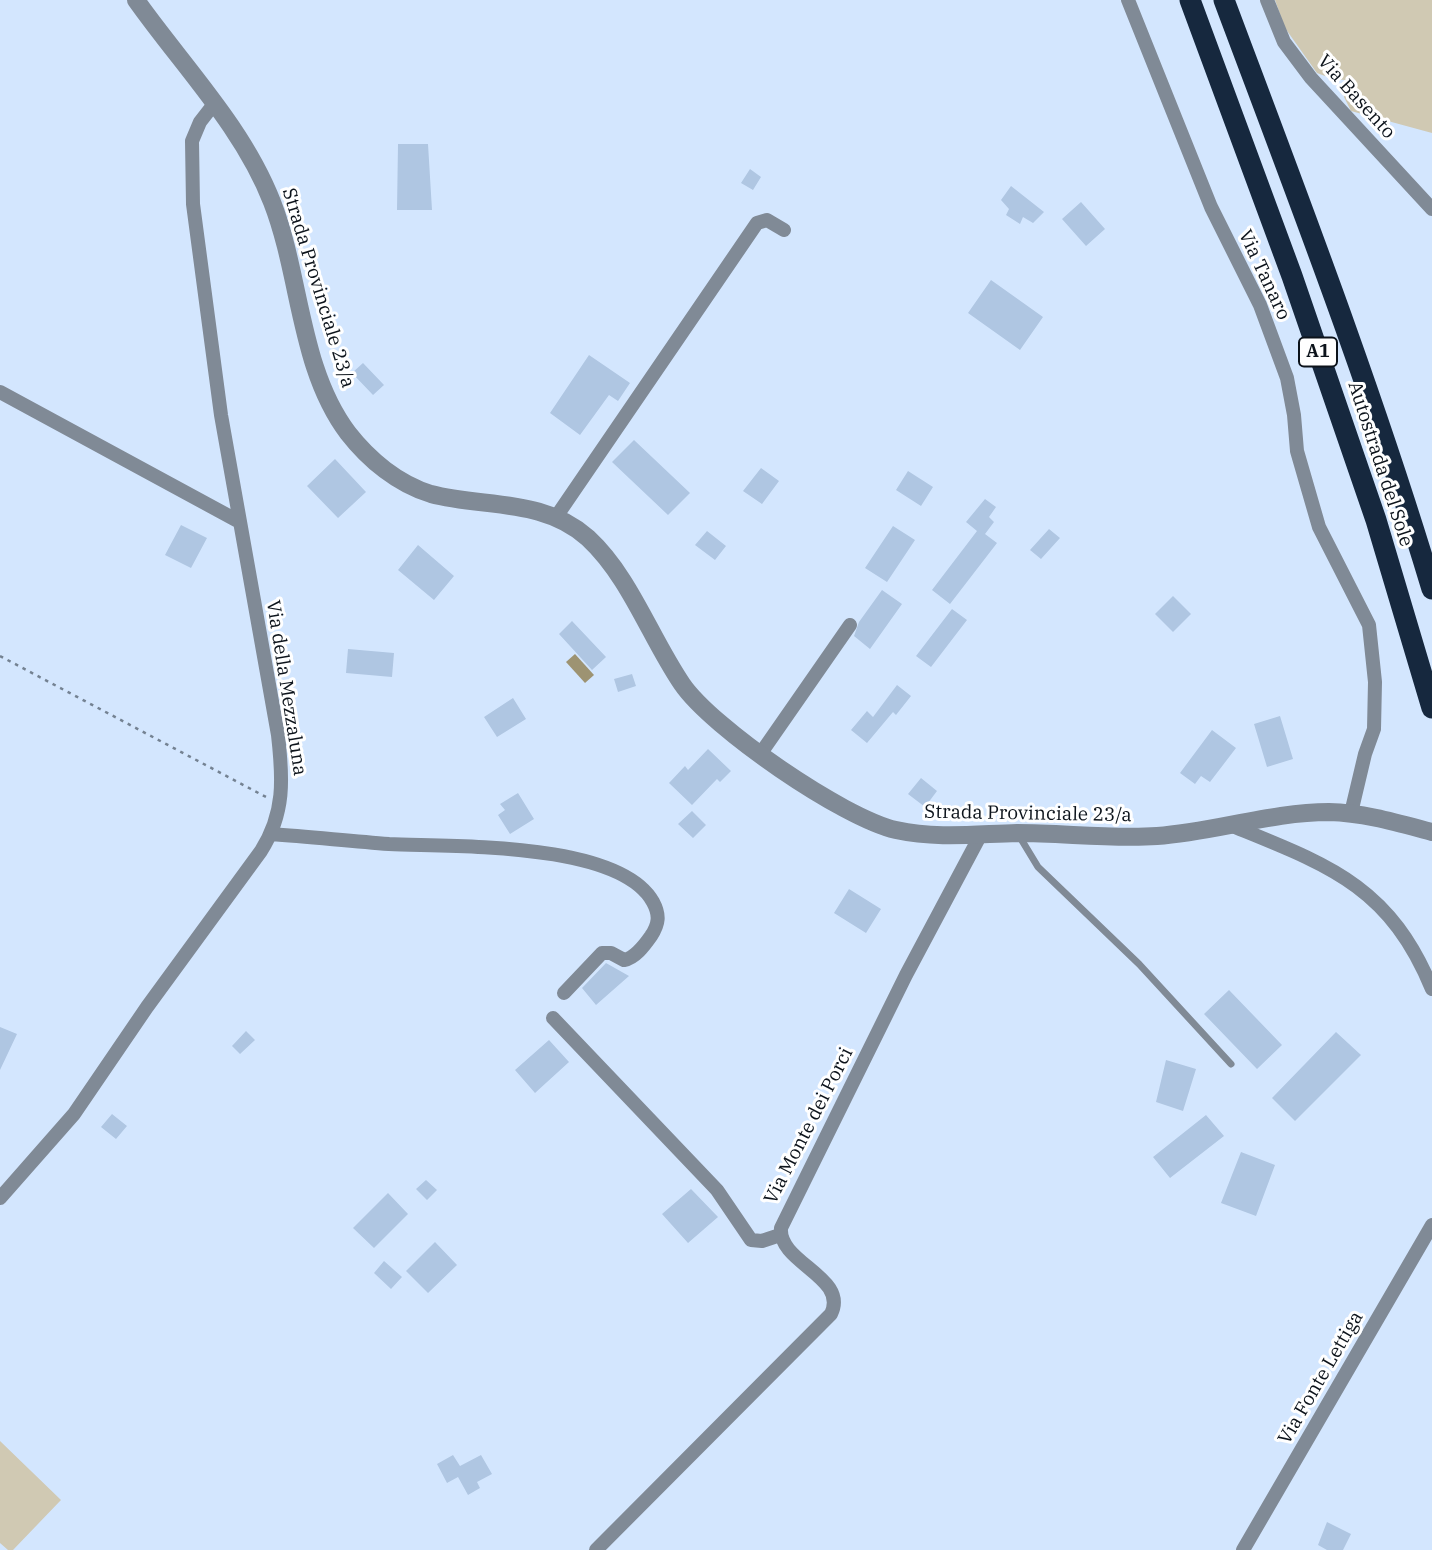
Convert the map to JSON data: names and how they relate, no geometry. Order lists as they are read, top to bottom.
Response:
{
  "streets": {
    "highway": ["A1", "Autostrada del Sole"],
    "street": [
      "Via Basento",
      "Via Tanaro",
      "Strada Provinciale 23/a",
      "Via della Mezzaluna",
      "Via Monte dei Porci",
      "Via Fonte Lettiga"
    ]
  },
  "crossings": [
    ["Via Tanaro", "Strada Provinciale 23/a"],
    ["Strada Provinciale 23/a", "Via della Mezzaluna"],
    ["Strada Provinciale 23/a", "Via Monte dei Porci"]
  ]
}
